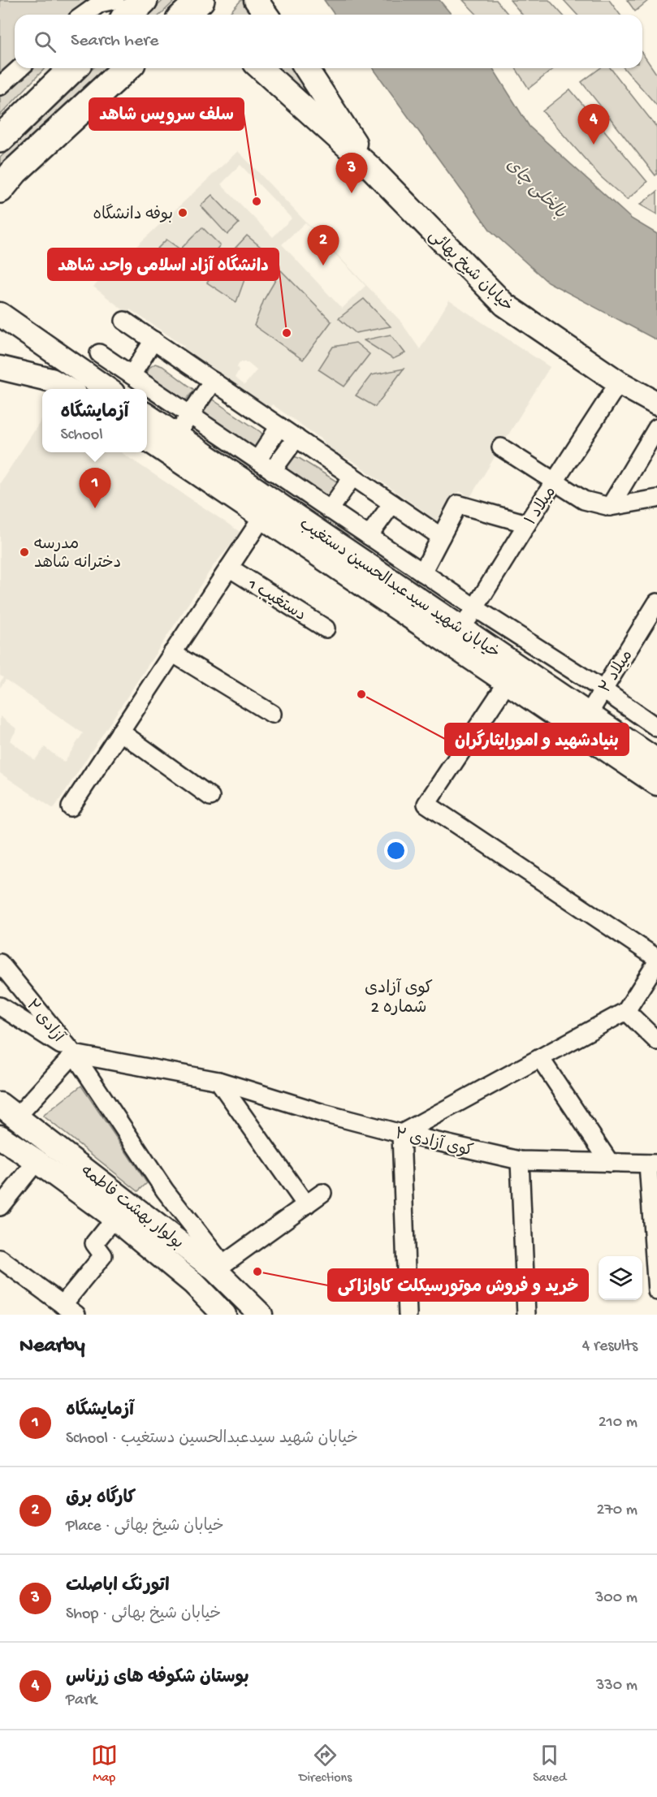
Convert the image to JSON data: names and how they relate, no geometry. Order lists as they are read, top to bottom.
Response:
{
  "streets": {
    "main road": ["خیابان شیخ بهائی", "خیابان شهید سیدعبدالحسین دستغیب", "بولوار بهشت فاطمه"],
    "street": [
      "میلاد ۱",
      "دستغیب 1",
      "میلاد ۲",
      "آزادی ۲",
      "کوی آزادی ۲"
    ]
  },
  "crossings": [
    ["خیابان شیخ بهائی", "میلاد ۱"],
    ["میلاد ۱", "خیابان شهید سیدعبدالحسین دستغیب"],
    ["خیابان شهید سیدعبدالحسین دستغیب", "میلاد ۲"],
    ["آزادی ۲", "کوی آزادی ۲"],
    ["آزادی ۲", "بولوار بهشت فاطمه"]
  ],
  "districts": ["کوی آزادی شماره 2"],
  "water": ["بالخلی چای"],
  "places": [
    "سلف سرویس شاهد",
    "بوفه دانشگاه",
    "دانشگاه آزاد اسلامی واحد شاهد",
    "مدرسه دخترانه شاهد",
    "بنیادشهید و امورایثارگران",
    "خرید و فروش موتورسیکلت کاوازاکی"
  ],
  "page": {
    "search": "Search here",
    "pins": [
      "4",
      "3",
      "2",
      "1"
    ],
    "popup": ["آزمایشگاه", "School"],
    "heading": ["Nearby", "4 results"],
    "list": [
      {
        "mark": "1",
        "name": "آزمایشگاه",
        "note": "School · خیابان شهید سیدعبدالحسین دستغیب",
        "value": "210 m"
      },
      {
        "mark": "2",
        "name": "کارگاه برق",
        "note": "Place · خیابان شیخ بهائی",
        "value": "270 m"
      },
      {
        "mark": "3",
        "name": "اتورنگ اباصلت",
        "note": "Shop · خیابان شیخ بهائی",
        "value": "300 m"
      },
      {
        "mark": "4",
        "name": "بوستان شکوفه های زرناس",
        "note": "Park",
        "value": "330 m"
      }
    ],
    "nav": ["Map", "Directions", "Saved"]
  }
}
